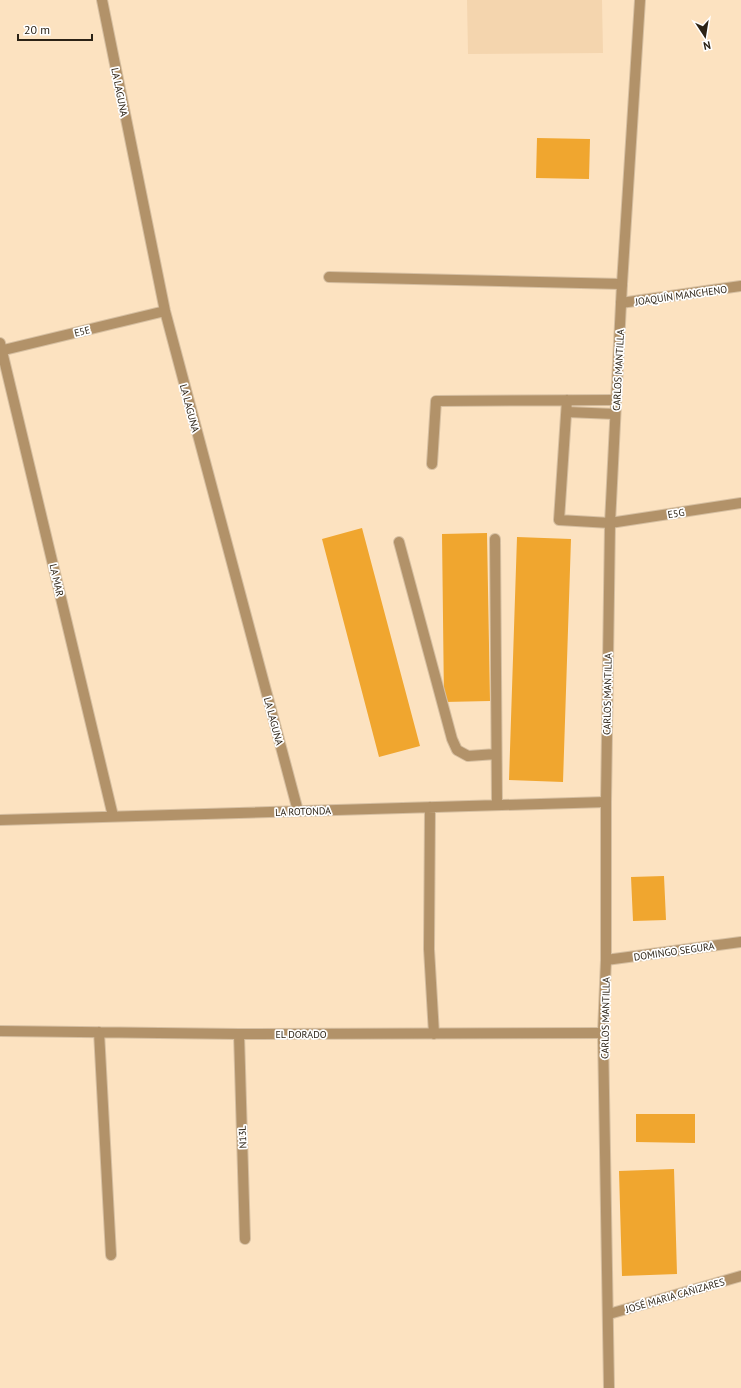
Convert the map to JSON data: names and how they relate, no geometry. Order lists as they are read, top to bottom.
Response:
{
  "streets": {
    "street": [
      "LA LAGUNA",
      "JOAQUÍN MANCHENO",
      "E5E",
      "CARLOS MANTILLA",
      "E5G",
      "LA MAR",
      "LA ROTONDA",
      "DOMINGO SEGURA",
      "EL DORADO",
      "N13L",
      "JOSÉ MARIA CAÑIZARES"
    ]
  },
  "crossings": [
    ["LA LAGUNA", "E5E"],
    ["LA LAGUNA", "LA ROTONDA"],
    ["JOAQUÍN MANCHENO", "CARLOS MANTILLA"],
    ["E5E", "LA MAR"],
    ["CARLOS MANTILLA", "E5G"],
    ["CARLOS MANTILLA", "LA ROTONDA"],
    ["CARLOS MANTILLA", "DOMINGO SEGURA"],
    ["CARLOS MANTILLA", "EL DORADO"],
    ["CARLOS MANTILLA", "JOSÉ MARIA CAÑIZARES"],
    ["LA MAR", "LA ROTONDA"],
    ["EL DORADO", "N13L"]
  ],
  "scale_bar": "20 m",
  "north": "bottom"
}
